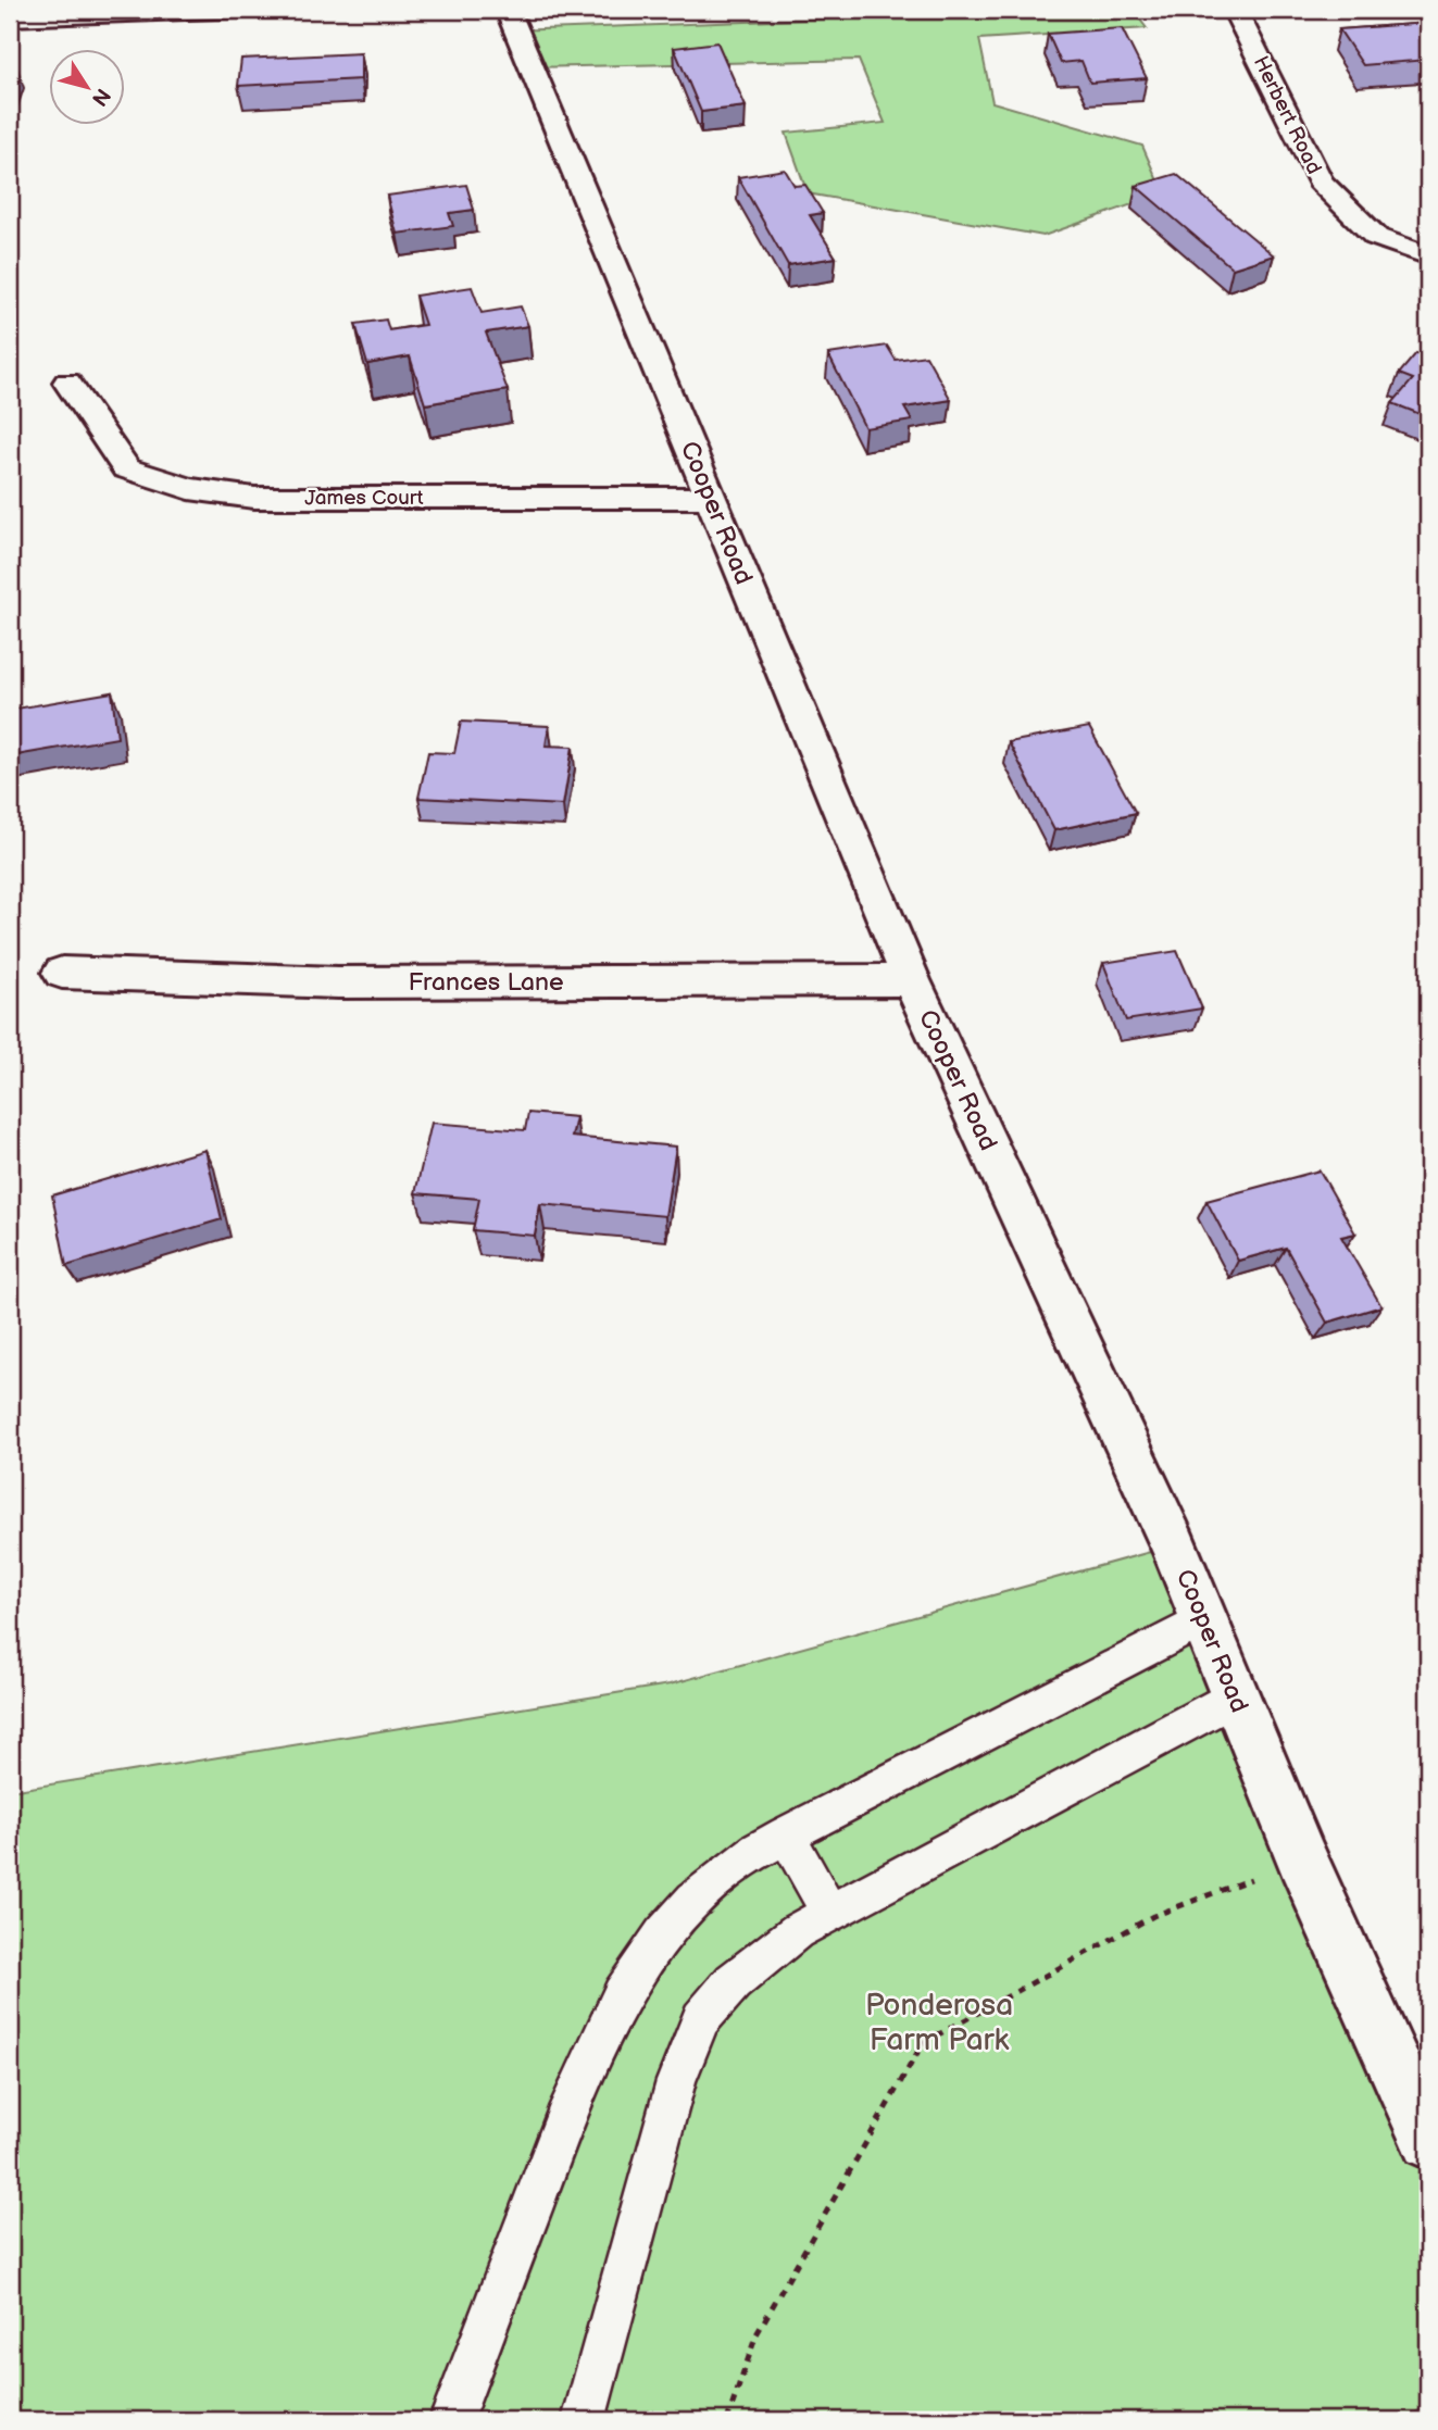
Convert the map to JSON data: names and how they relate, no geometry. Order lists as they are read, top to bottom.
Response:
{
  "streets": {
    "street": [
      "Herbert Road",
      "James Court",
      "Cooper Road",
      "Frances Lane"
    ]
  },
  "crossings": [
    ["James Court", "Cooper Road"],
    ["Cooper Road", "Frances Lane"]
  ],
  "parks": ["Ponderosa Farm Park"],
  "north": "bottom right"
}
